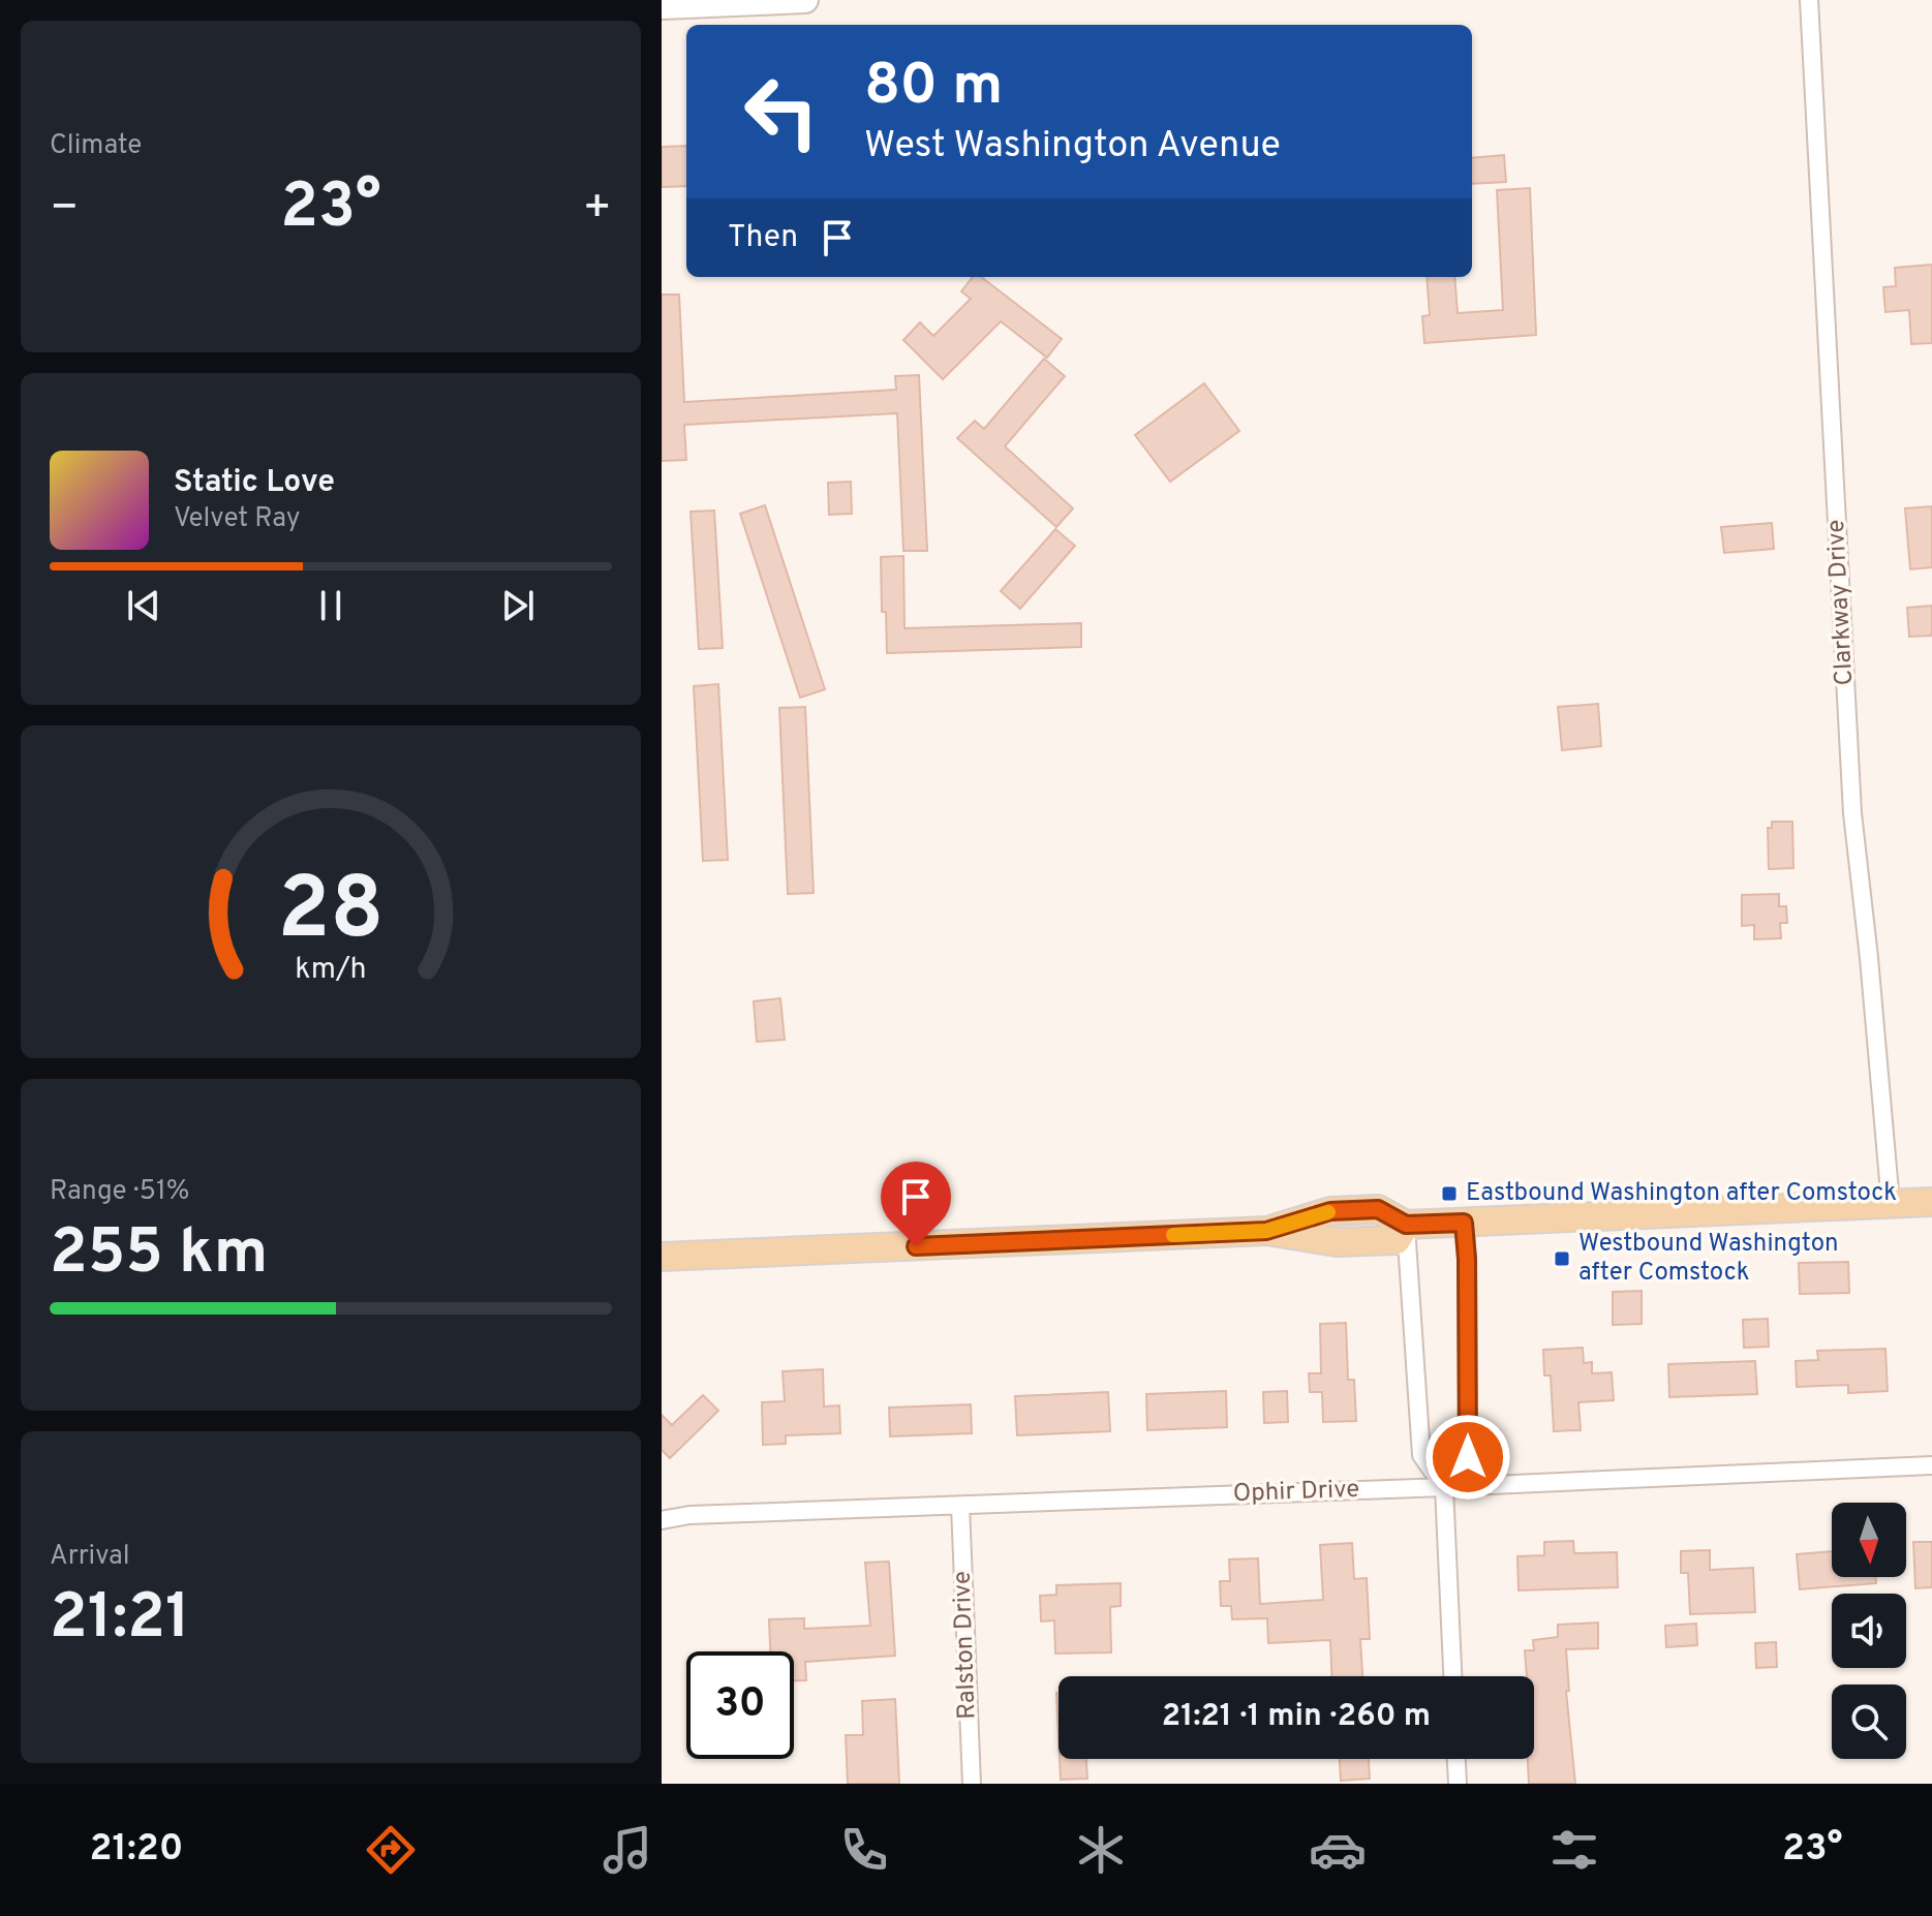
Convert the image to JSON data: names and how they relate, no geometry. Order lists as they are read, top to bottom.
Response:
{
  "streets": {
    "street": ["Clarkway Drive", "Ophir Drive", "Ralston Drive"]
  },
  "crossings": [
    ["Ophir Drive", "Ralston Drive"]
  ],
  "places": {
    "transit": ["Eastbound Washington after Comstock", "Westbound Washington after Comstock"]
  },
  "north": "bottom",
  "page": {
    "tile": [
      "Climate",
      ["Range · 51%", "255 km"],
      ["Arrival", "21:21"]
    ],
    "turn": ["80 m", "West Washington Avenue"],
    "heat": ["−", "23°", "+"],
    "then": "Then",
    "song": ["Static Love", "Velvet Ray"],
    "limit": "30",
    "trip": "21:21 · 1 min · 260 m",
    "tabs": ["21:20", "23°"],
    "gauge": ["28", "km/h"]
  }
}
